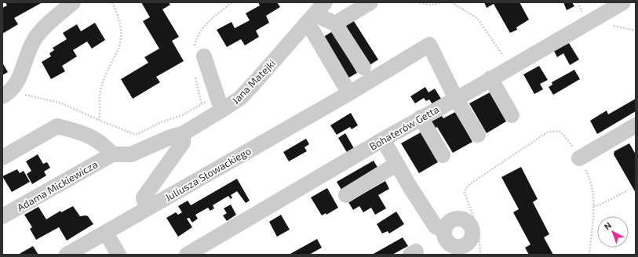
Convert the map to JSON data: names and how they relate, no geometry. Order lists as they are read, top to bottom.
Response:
{
  "streets": {
    "street": [
      "Jana Matejki",
      "Bohaterów Getta",
      "Juliusza Słowackiego",
      "Adama Mickiewicza"
    ]
  },
  "crossings": [
    ["Jana Matejki", "Adama Mickiewicza"],
    ["Bohaterów Getta", "Juliusza Słowackiego"]
  ],
  "north": "top left"
}
